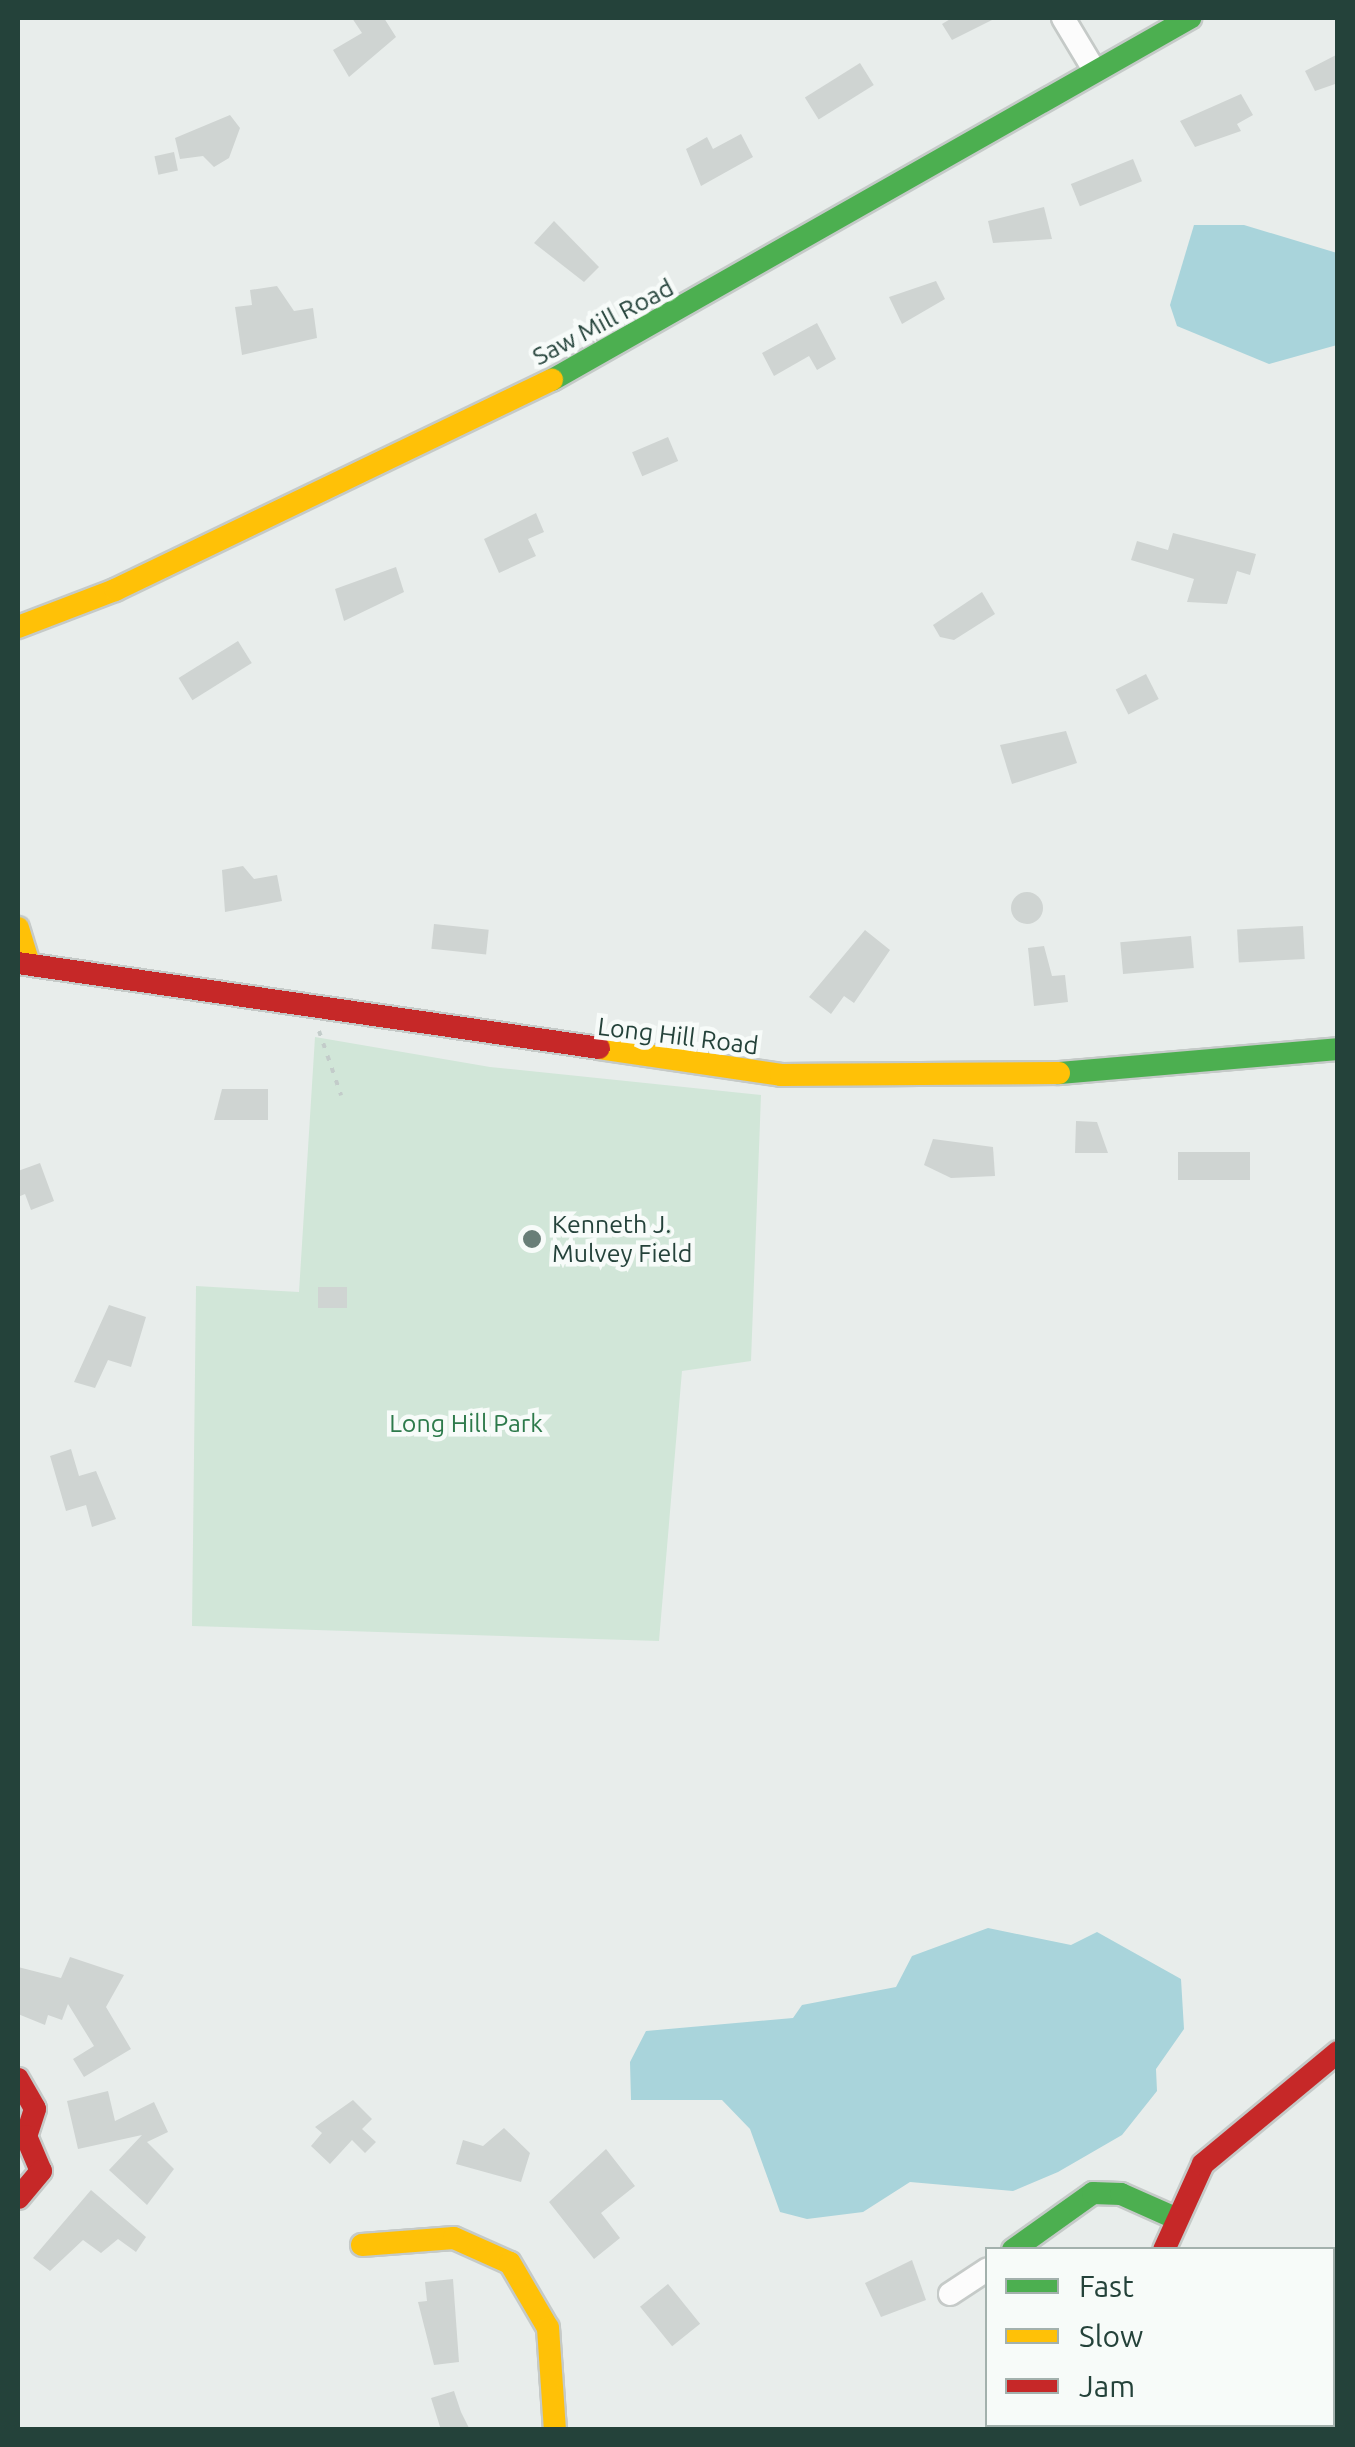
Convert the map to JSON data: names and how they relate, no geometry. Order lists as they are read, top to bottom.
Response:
{
  "streets": {
    "street": ["Saw Mill Road", "Long Hill Road"]
  },
  "parks": ["Long Hill Park"],
  "places": ["Kenneth J. Mulvey Field"],
  "legend": ["Fast", "Slow", "Jam"]
}
